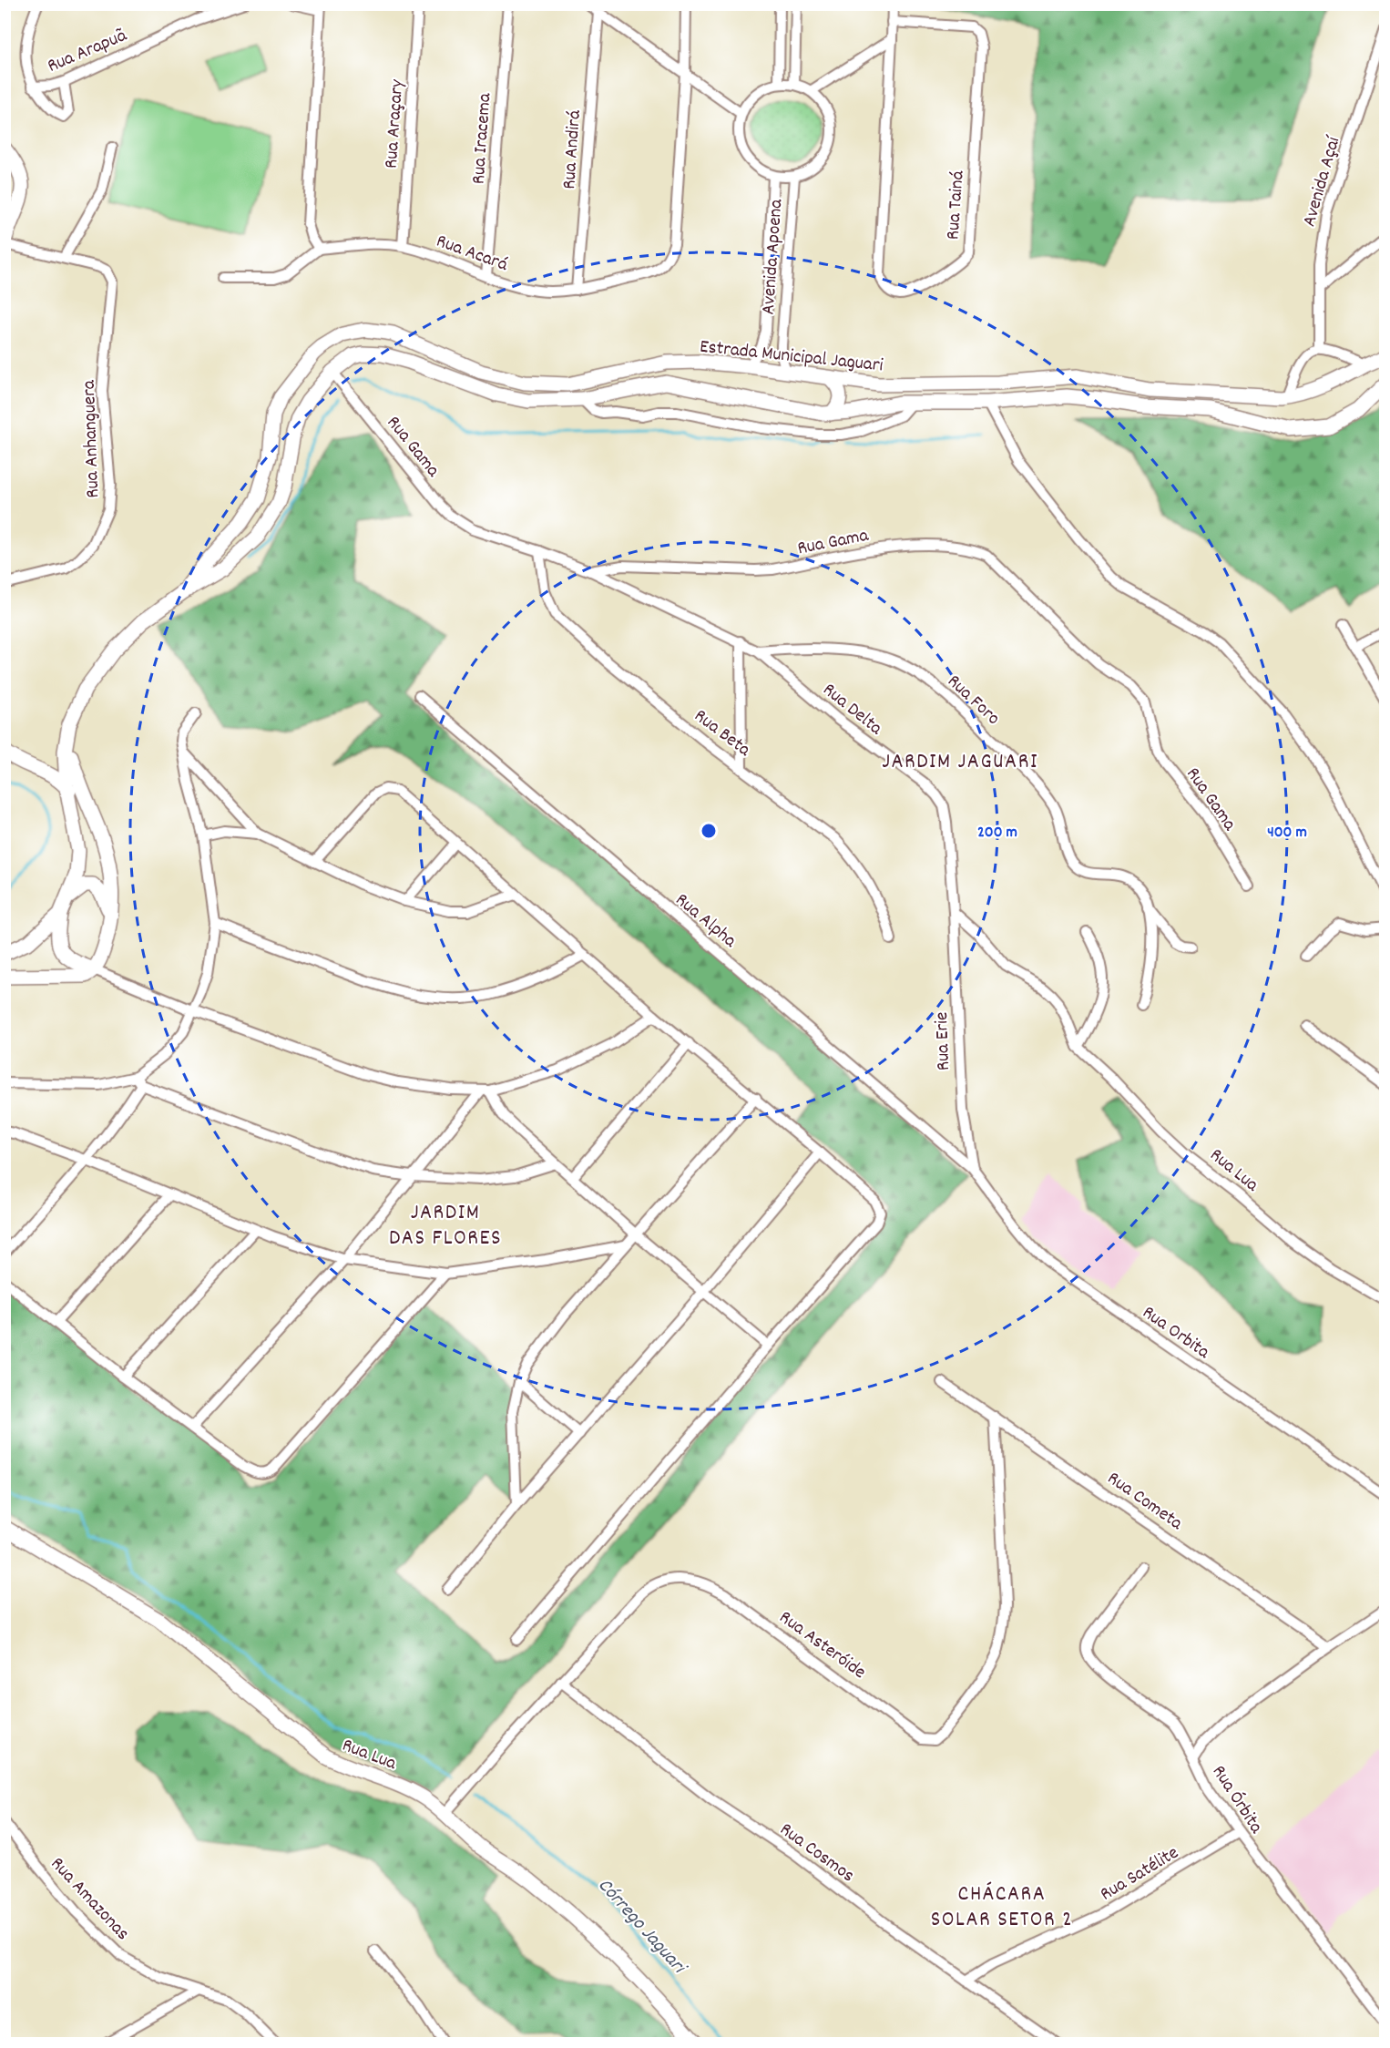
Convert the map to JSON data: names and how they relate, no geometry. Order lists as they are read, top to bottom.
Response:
{
  "streets": {
    "main road": ["Estrada Municipal Jaguari", "Rua Lua"],
    "street": [
      "Rua Arapuã",
      "Rua Araçary",
      "Rua Iracema",
      "Rua Andirá",
      "Avenida Açaí",
      "Rua Tainá",
      "Rua Acará",
      "Avenida Apoena",
      "Rua Anhanguera",
      "Rua Gama",
      "Rua Foro",
      "Rua Delta",
      "Rua Beta",
      "Rua Alpha",
      "Rua Erie",
      "Rua Orbita",
      "Rua Cometa",
      "Rua Asteróide",
      "Rua Órbita",
      "Rua Cosmos",
      "Rua Satélite",
      "Rua Amazonas"
    ]
  },
  "crossings": [
    ["Rua Araçary", "Rua Acará"],
    ["Rua Iracema", "Rua Acará"],
    ["Rua Andirá", "Rua Acará"],
    ["Avenida Apoena", "Estrada Municipal Jaguari"],
    ["Estrada Municipal Jaguari", "Rua Gama"],
    ["Rua Gama", "Rua Delta"],
    ["Rua Gama", "Rua Beta"],
    ["Rua Foro", "Rua Delta"],
    ["Rua Delta", "Rua Erie"],
    ["Rua Alpha", "Rua Erie"],
    ["Rua Alpha", "Rua Orbita"],
    ["Rua Erie", "Rua Orbita"],
    ["Rua Lua", "Rua Asteróide"],
    ["Rua Cometa", "Rua Asteróide"],
    ["Rua Cometa", "Rua Órbita"],
    ["Rua Asteróide", "Rua Cosmos"],
    ["Rua Órbita", "Rua Satélite"],
    ["Rua Cosmos", "Rua Satélite"]
  ],
  "districts": ["JARDIM JAGUARI", "JARDIM DAS FLORES", "CHÁCARA SOLAR SETOR 2"],
  "water": ["Córrego Jaguari"],
  "rings": ["200 m", "400 m"]
}
